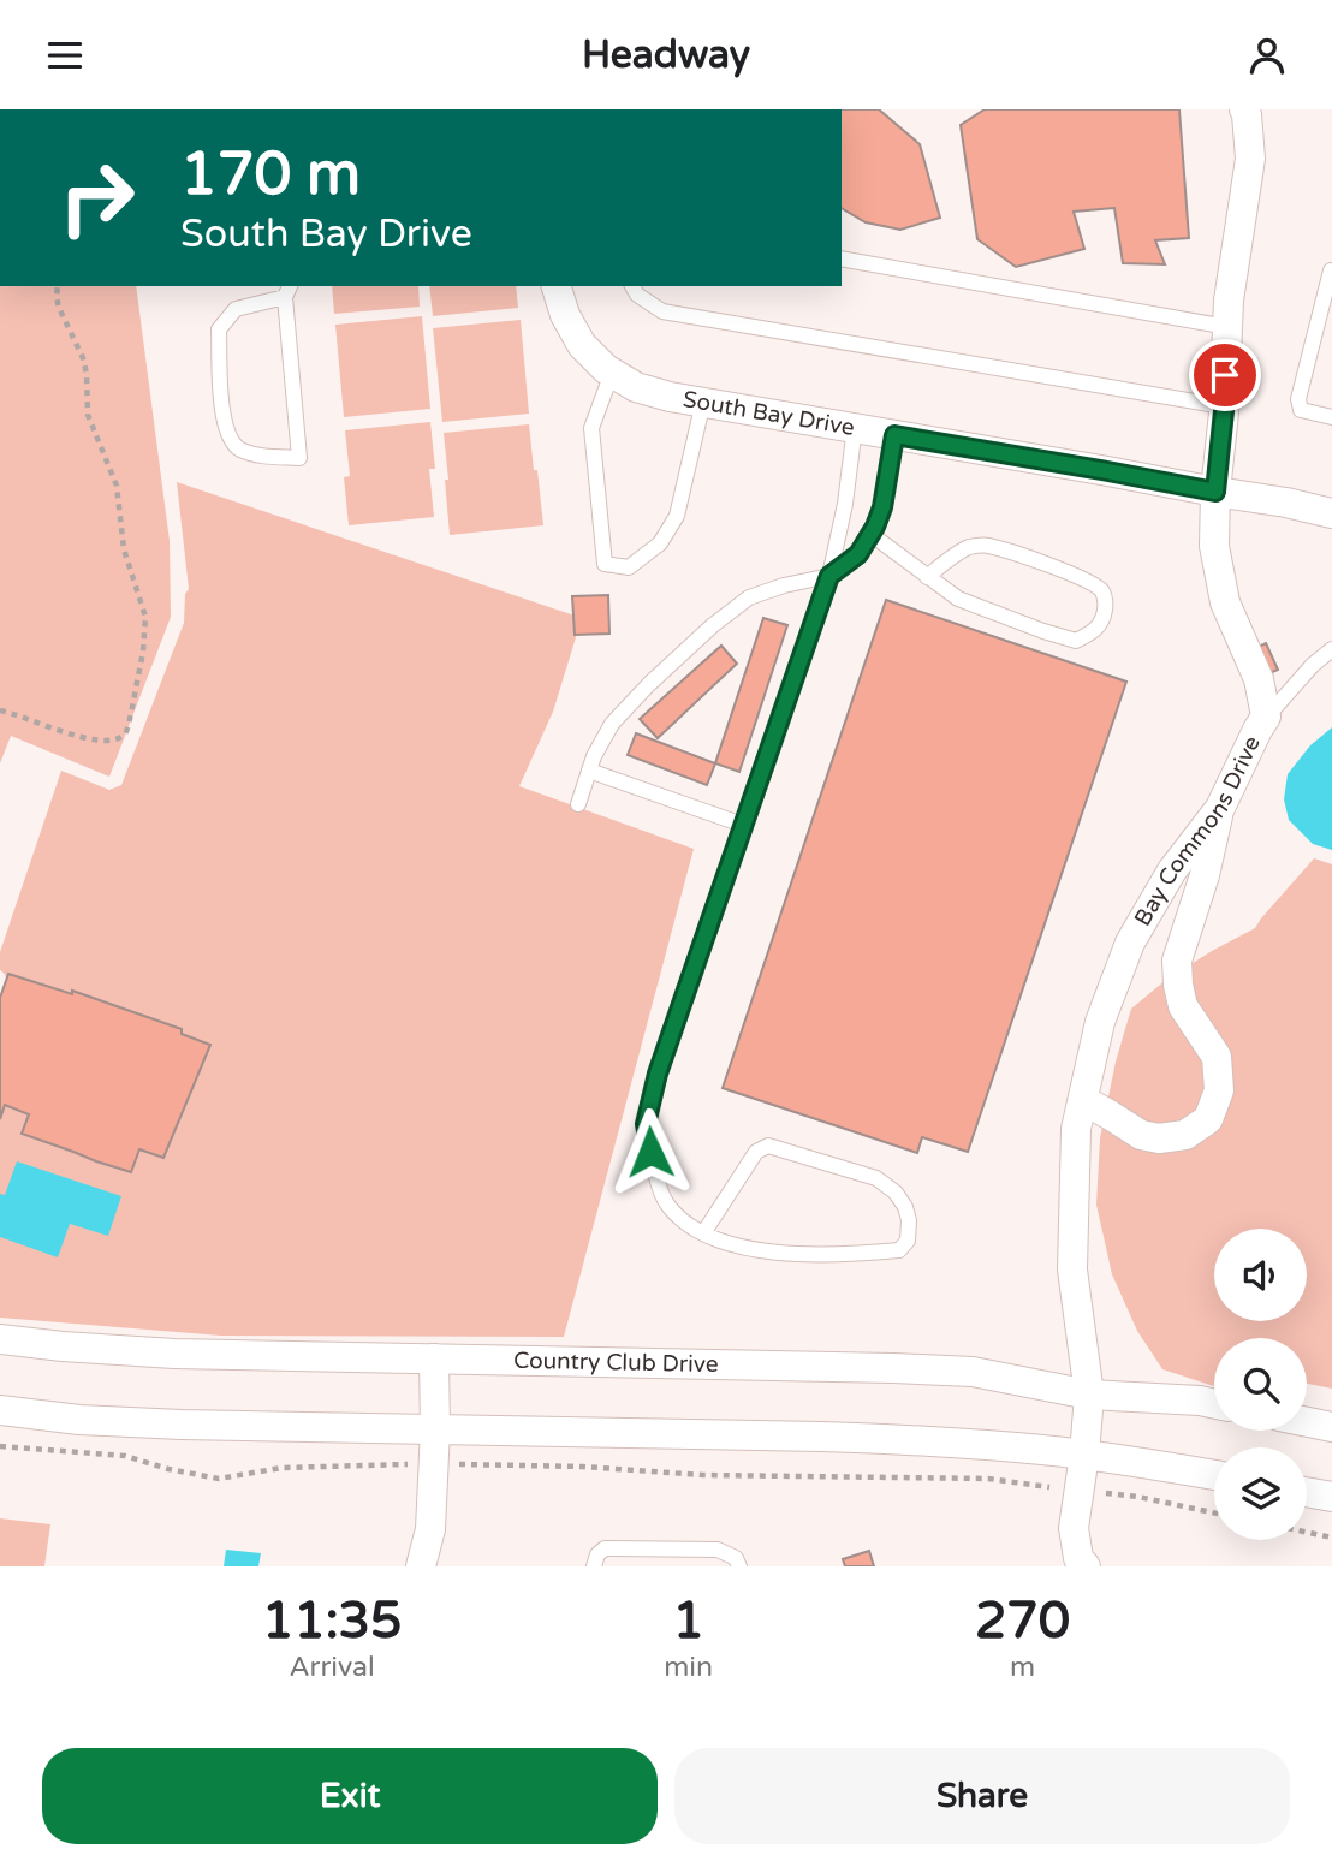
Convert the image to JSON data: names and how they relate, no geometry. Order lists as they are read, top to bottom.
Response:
{
  "streets": {
    "street": ["South Bay Drive", "Bay Commons Drive", "Country Club Drive"]
  },
  "crossings": [
    ["South Bay Drive", "Bay Commons Drive"],
    ["Bay Commons Drive", "Country Club Drive"]
  ],
  "page": {
    "header": "Headway",
    "turn": ["170 m", "South Bay Drive"],
    "eta": [
      "11:35",
      "Arrival",
      "1",
      "min",
      "270",
      "m"
    ],
    "buttons": ["Exit", "Share"]
  }
}
